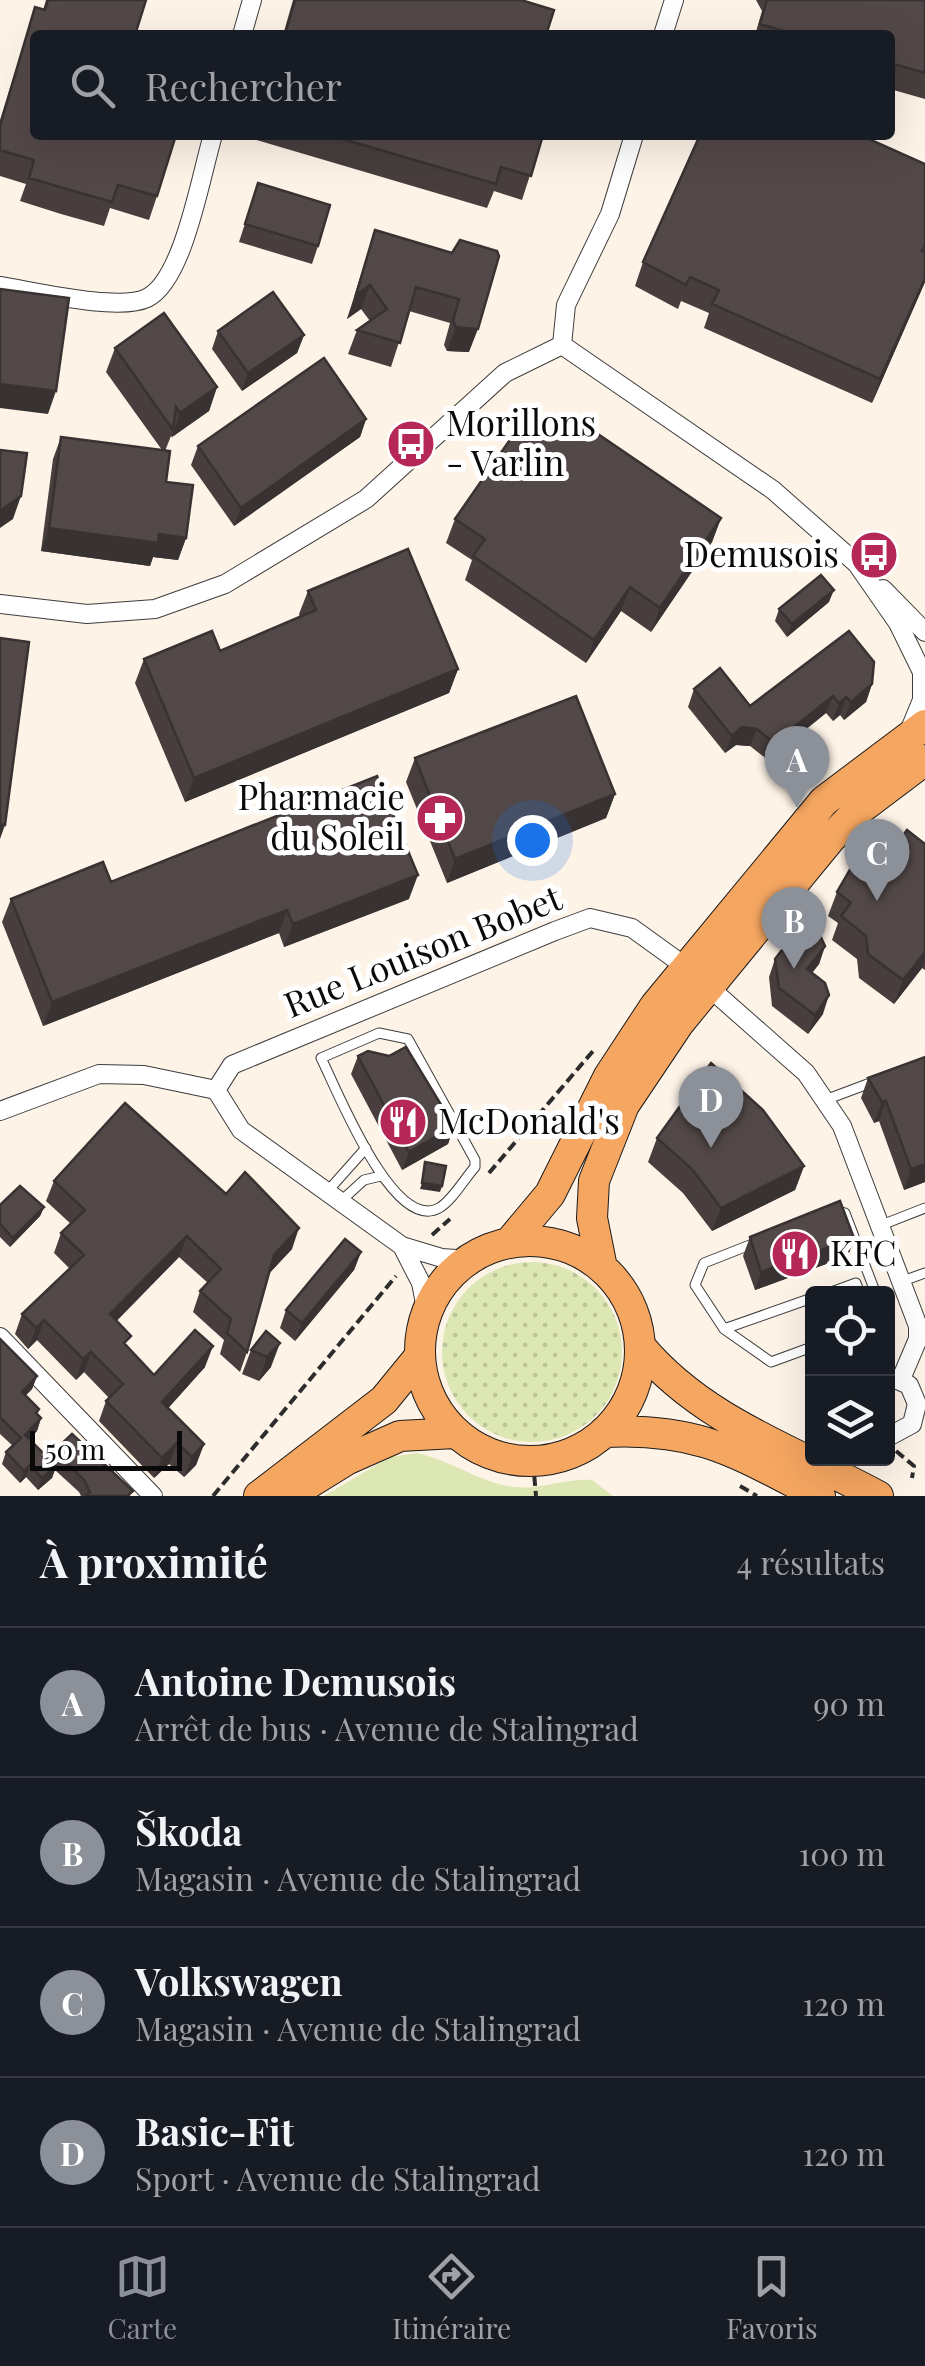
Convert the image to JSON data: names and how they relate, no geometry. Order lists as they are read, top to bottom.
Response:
{
  "streets": {
    "street": ["Rue Louison Bobet"]
  },
  "places": {
    "bus stop": ["Morillons - Varlin", "Demusois"],
    "pharmacy": ["Pharmacie du Soleil"],
    "restaurant": ["McDonald's", "KFC"]
  },
  "scale_bar": "50 m",
  "page": {
    "search": "Rechercher",
    "pins": [
      "A",
      "C",
      "B",
      "D"
    ],
    "scale": "50 m",
    "heading": ["À proximité", "4 résultats"],
    "list": [
      {
        "mark": "A",
        "name": "Antoine Demusois",
        "note": "Arrêt de bus · Avenue de Stalingrad",
        "value": "90 m"
      },
      {
        "mark": "B",
        "name": "Škoda",
        "note": "Magasin · Avenue de Stalingrad",
        "value": "100 m"
      },
      {
        "mark": "C",
        "name": "Volkswagen",
        "note": "Magasin · Avenue de Stalingrad",
        "value": "120 m"
      },
      {
        "mark": "D",
        "name": "Basic-Fit",
        "note": "Sport · Avenue de Stalingrad",
        "value": "120 m"
      }
    ],
    "nav": ["Carte", "Itinéraire", "Favoris"]
  }
}
